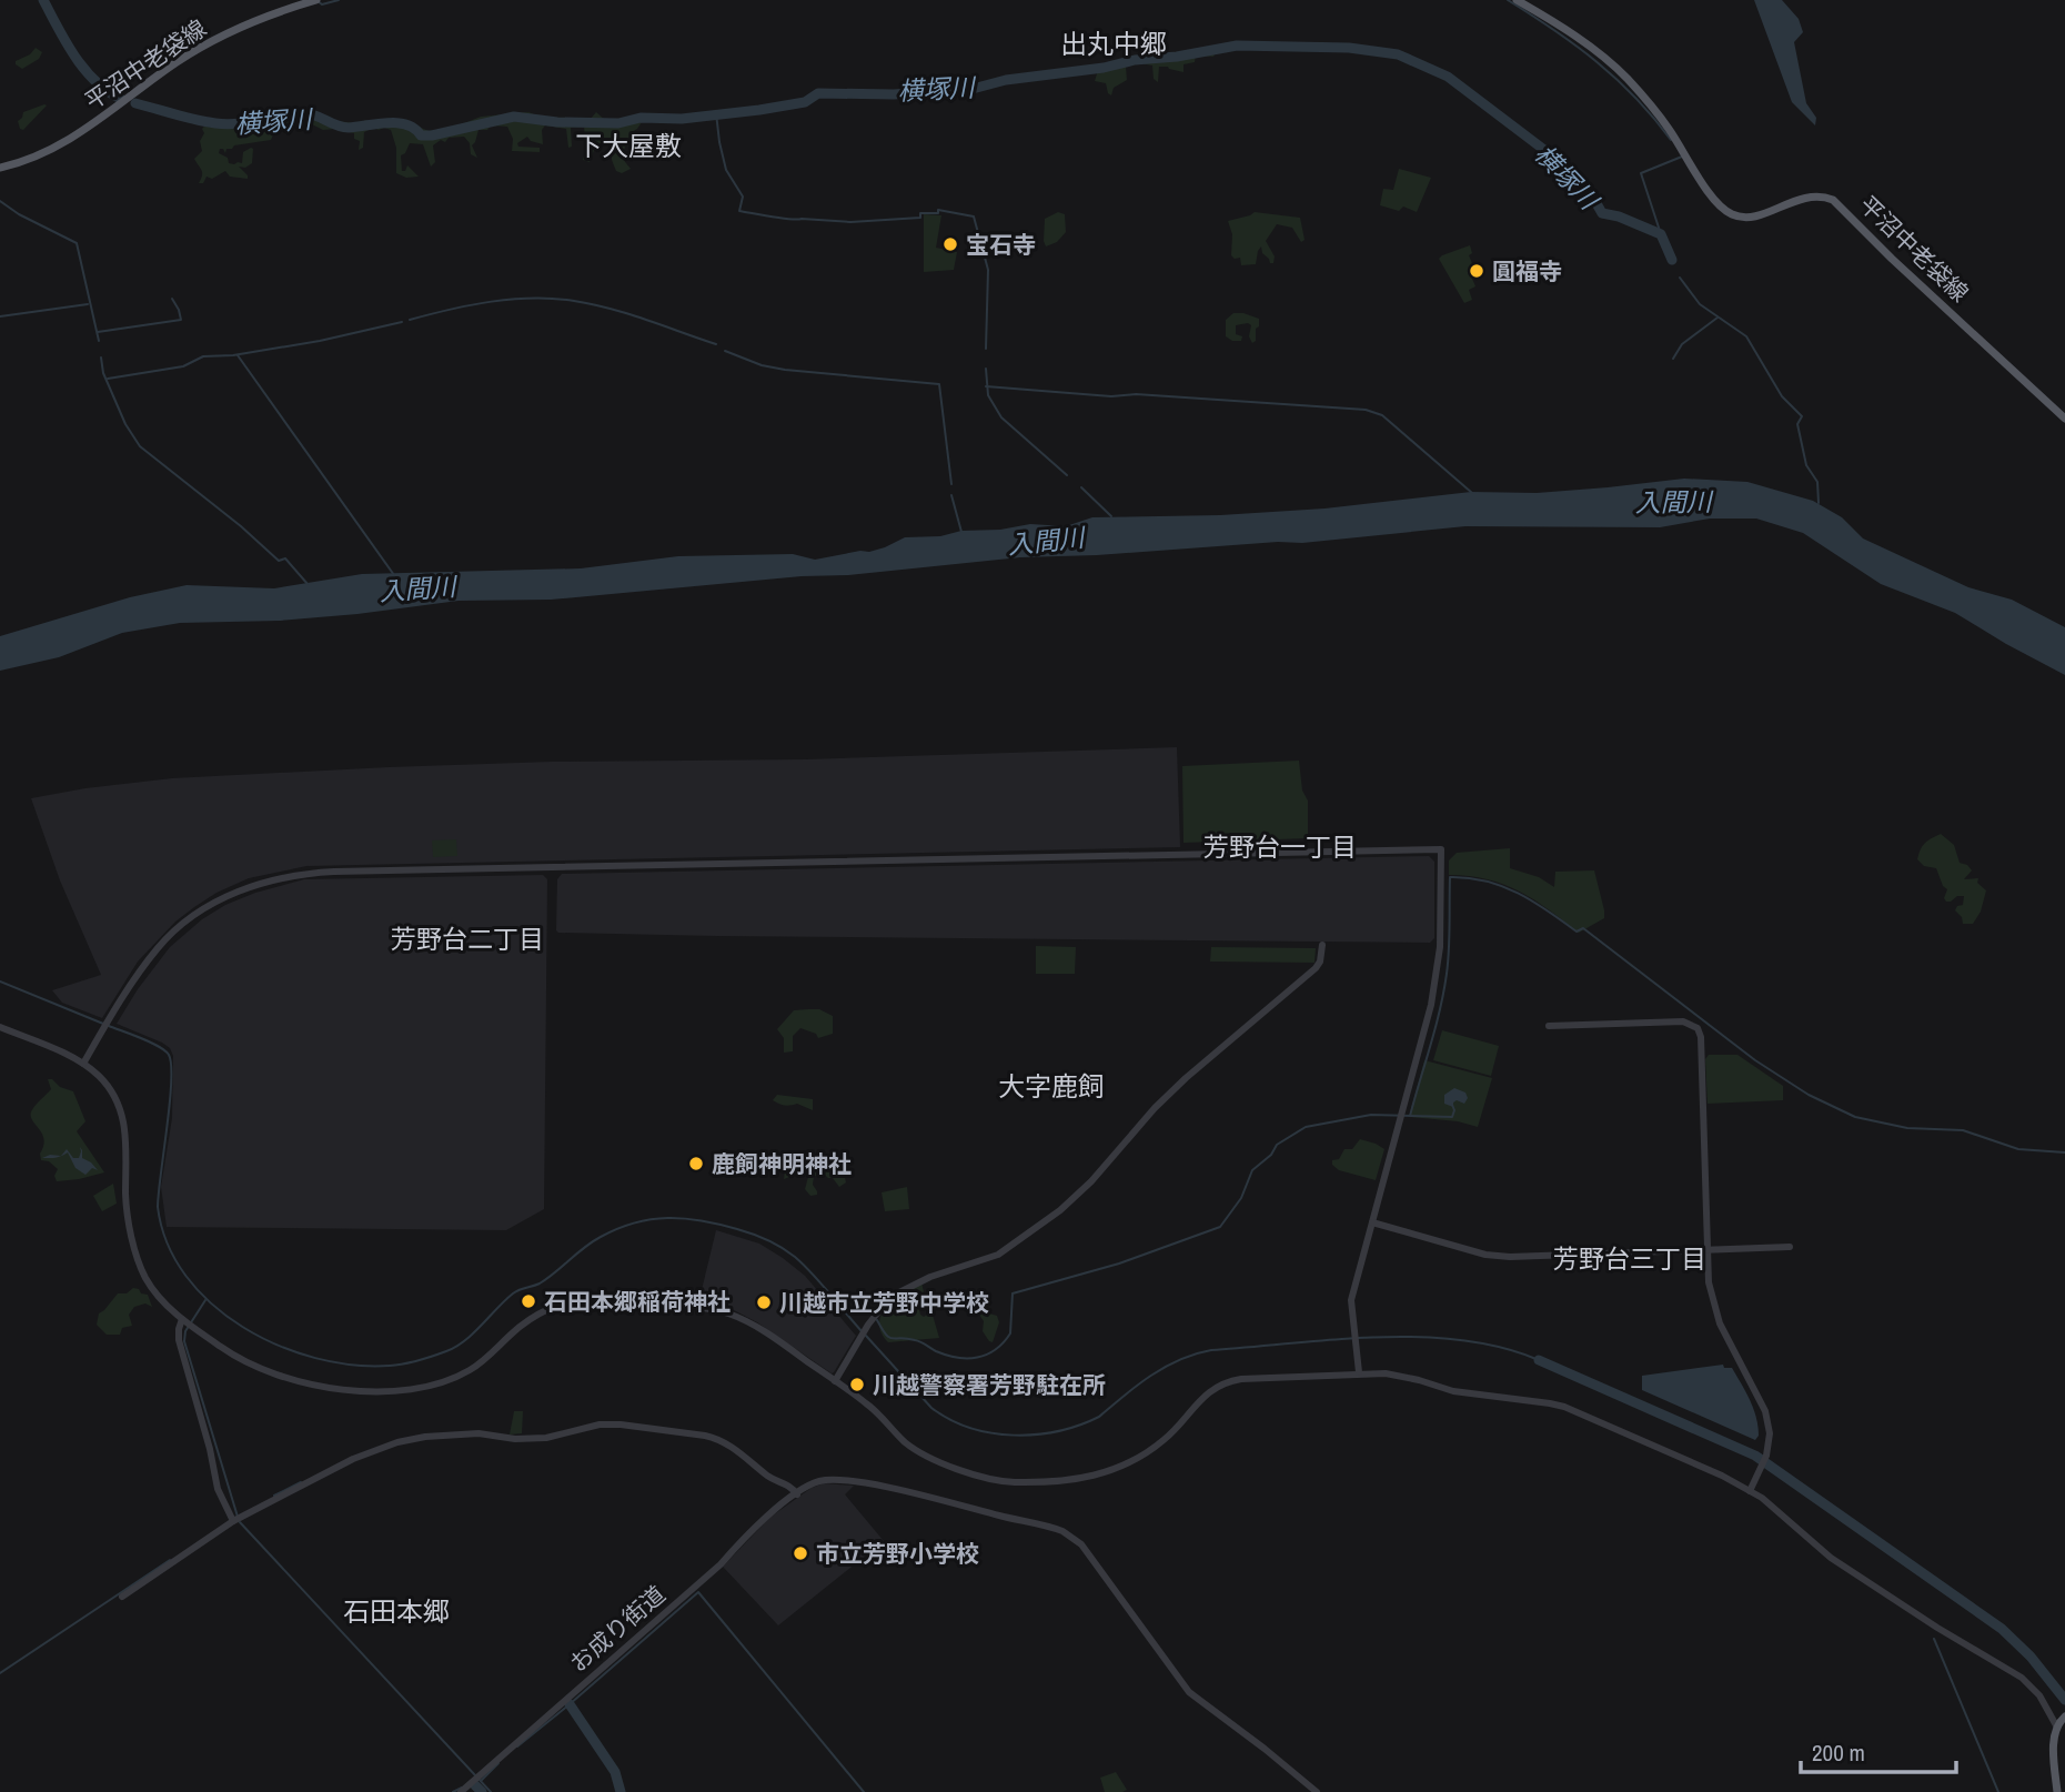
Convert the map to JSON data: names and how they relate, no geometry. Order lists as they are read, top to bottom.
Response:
{
  "streets": {
    "main road": ["平沼中老袋線"],
    "street": ["お成り街道"]
  },
  "districts": [
    "出丸中郷",
    "下大屋敷",
    "芳野台一丁目",
    "芳野台二丁目",
    "大字鹿飼",
    "芳野台三丁目",
    "石田本郷"
  ],
  "water": ["横塚川", "入間川"],
  "places": [
    "宝石寺",
    "圓福寺",
    "鹿飼神明神社",
    "石田本郷稲荷神社",
    "川越市立芳野中学校",
    "川越警察署芳野駐在所",
    "市立芳野小学校"
  ],
  "scale_bar": "200 m"
}
